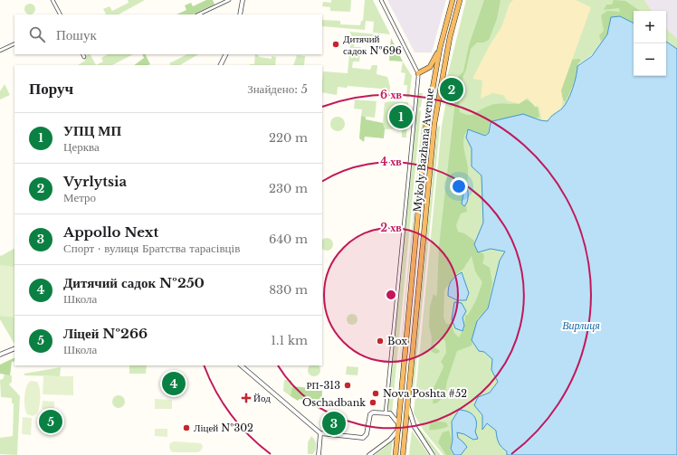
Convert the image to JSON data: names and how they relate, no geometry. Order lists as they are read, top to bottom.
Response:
{
  "streets": {
    "highway": ["Mykoly Bazhana Avenue"]
  },
  "water": ["Вирлиця"],
  "places": {
    "other": [
      "Дитячий садок №696",
      "Box",
      "РП-313",
      "Nova Poshta #52",
      "Oschadbank",
      "Ліцей №302"
    ],
    "health": ["Йод"]
  },
  "page": {
    "map_buttons": ["+", "−"],
    "search": "Пошук",
    "heading": ["Поруч", "Знайдено: 5"],
    "pins": [
      "2",
      "1",
      "4",
      "5",
      "3"
    ],
    "list": [
      {
        "mark": "1",
        "name": "УПЦ МП",
        "note": "Церква",
        "value": "220 m"
      },
      {
        "mark": "2",
        "name": "Vyrlytsia",
        "note": "Метро",
        "value": "230 m"
      },
      {
        "mark": "3",
        "name": "Appollo Next",
        "note": "Спорт · вулиця Братства тарасівців",
        "value": "640 m"
      },
      {
        "mark": "4",
        "name": "Дитячий садок №250",
        "note": "Школа",
        "value": "830 m"
      },
      {
        "mark": "5",
        "name": "Ліцей №266",
        "note": "Школа",
        "value": "1.1 km"
      }
    ]
  },
  "rings": ["6 хв", "4 хв", "2 хв"]
}
